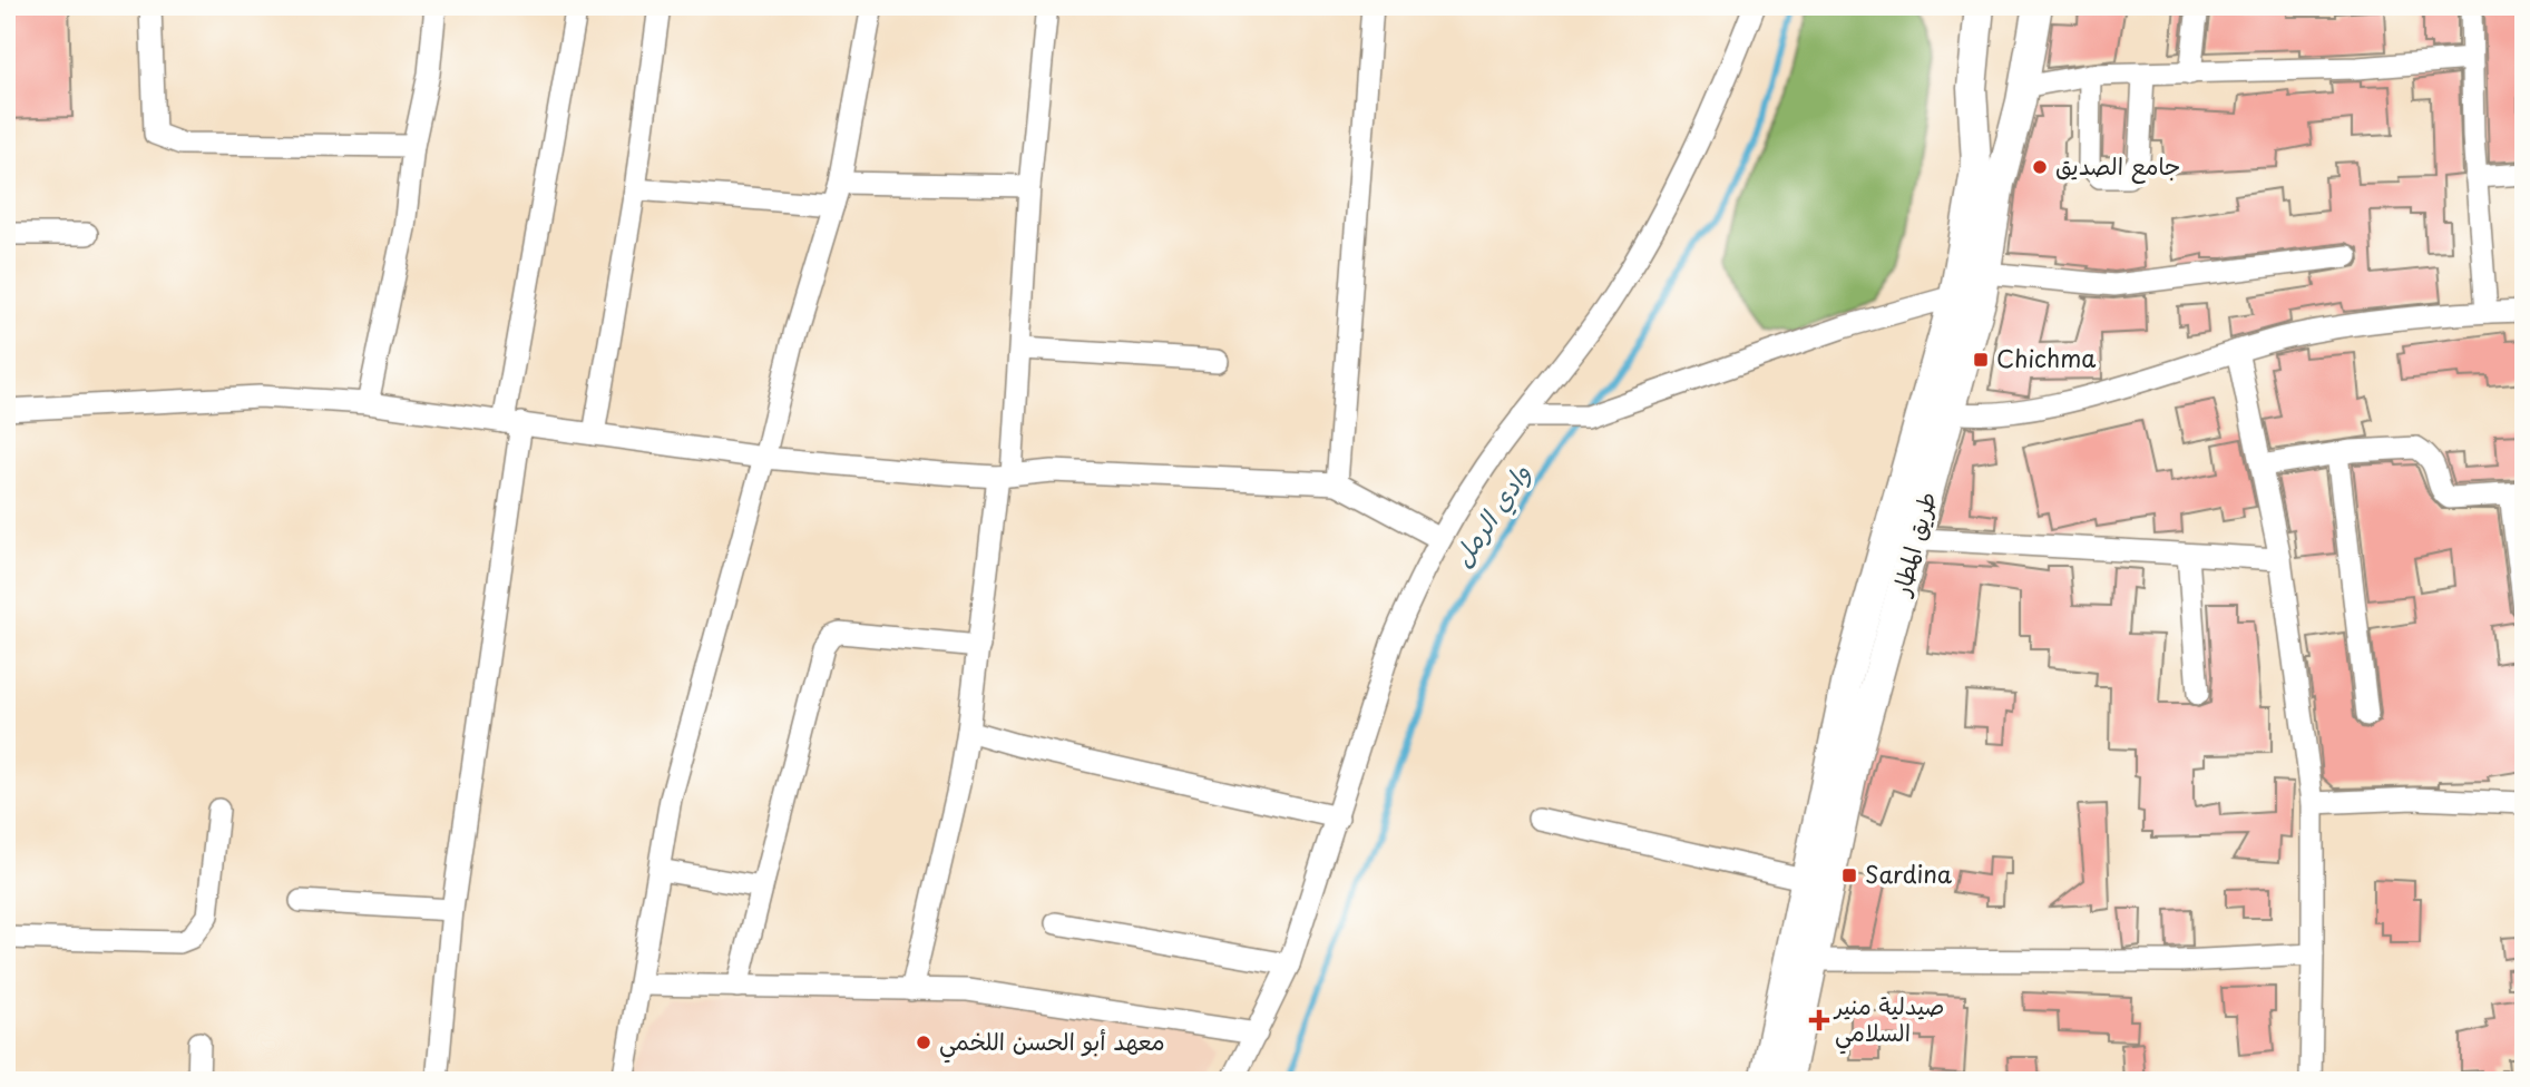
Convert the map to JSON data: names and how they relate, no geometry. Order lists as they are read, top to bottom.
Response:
{
  "streets": {
    "main road": ["طريق المطار"]
  },
  "water": ["وادي الرمل"],
  "places": {
    "other": ["جامع الصديق", "معهد أبو الحسن اللخمي"],
    "transit": ["Chichma", "Sardina"],
    "health": ["صيدلية منير السلامي"]
  }
}
